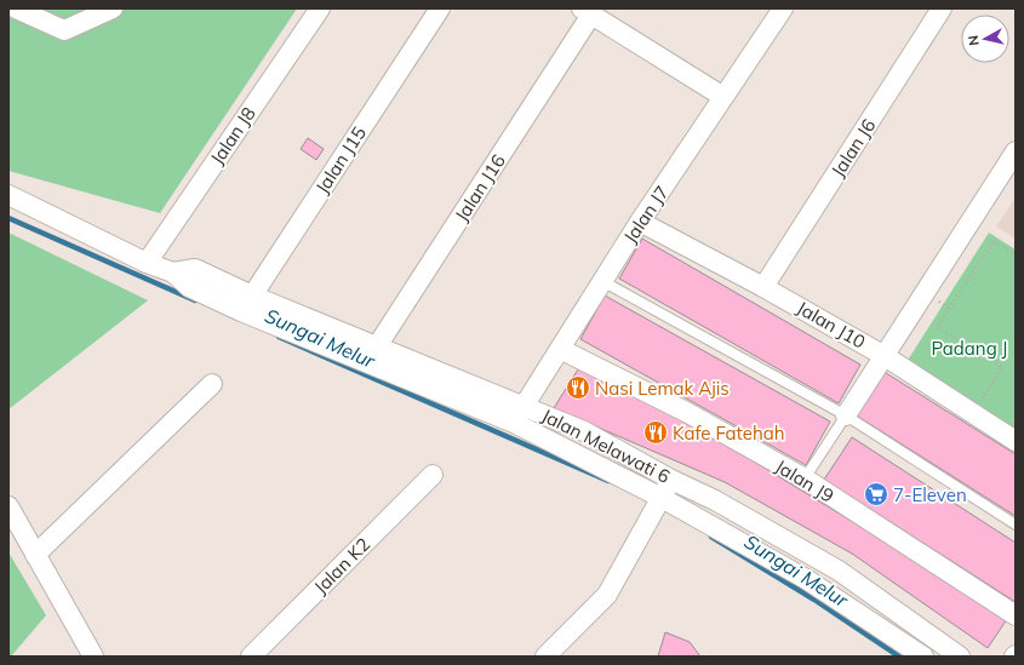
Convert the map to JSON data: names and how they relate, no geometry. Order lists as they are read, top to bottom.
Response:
{
  "streets": {
    "street": [
      "Jalan J8",
      "Jalan J6",
      "Jalan J15",
      "Jalan J16",
      "Jalan J7",
      "Jalan J10",
      "Jalan Melawati 6",
      "Jalan J9",
      "Jalan K2"
    ]
  },
  "crossings": [
    ["Jalan J8", "Jalan Melawati 6"],
    ["Jalan J6", "Jalan J10"],
    ["Jalan J15", "Jalan Melawati 6"],
    ["Jalan J16", "Jalan Melawati 6"],
    ["Jalan J7", "Jalan J10"],
    ["Jalan J7", "Jalan Melawati 6"],
    ["Jalan J7", "Jalan J9"]
  ],
  "water": ["Sungai Melur"],
  "parks": ["Padang J"],
  "places": {
    "restaurant": ["Nasi Lemak Ajis", "Kafe Fatehah"],
    "supermarket": ["7-Eleven"]
  },
  "north": "left"
}
